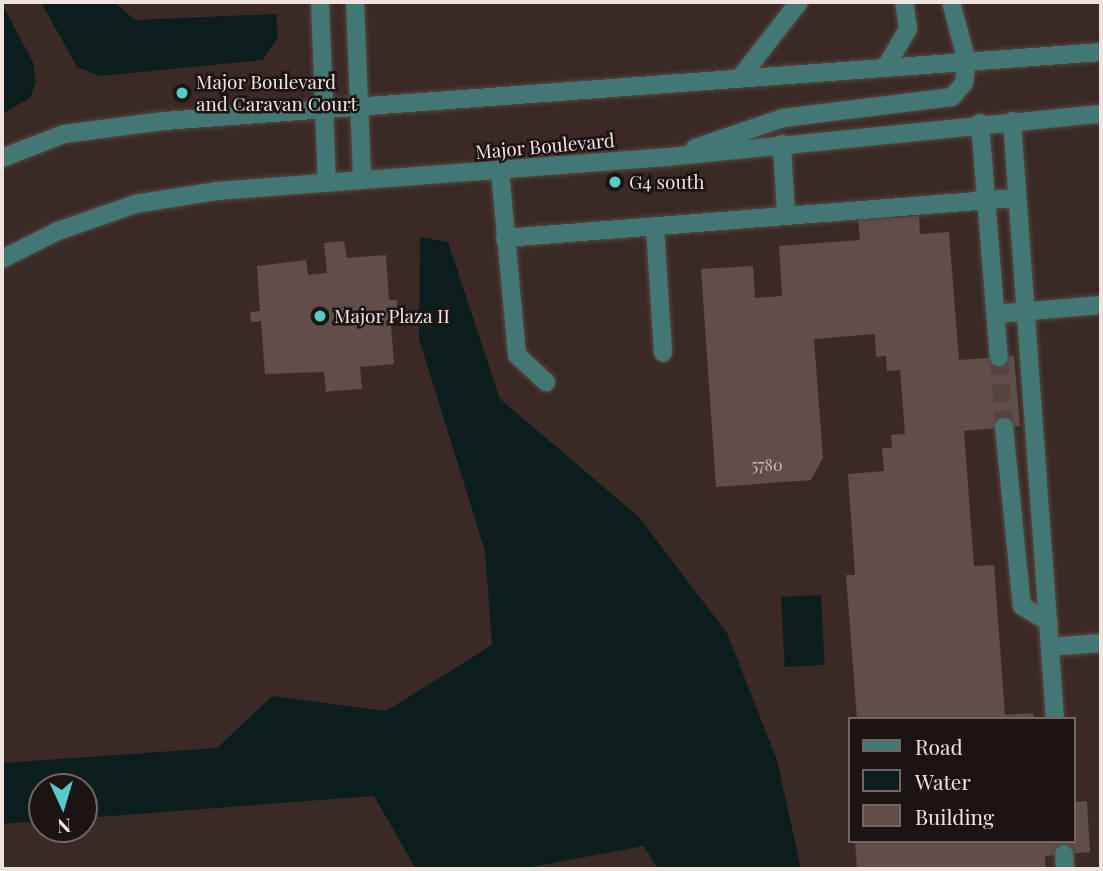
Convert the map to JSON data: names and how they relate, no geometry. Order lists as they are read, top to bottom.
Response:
{
  "streets": {
    "street": ["Major Boulevard"]
  },
  "places": ["Major Boulevard and Caravan Court", "G4 south", "Major Plaza II"],
  "house_numbers": ["5780"],
  "legend": ["Road", "Water", "Building"],
  "north": "bottom"
}
